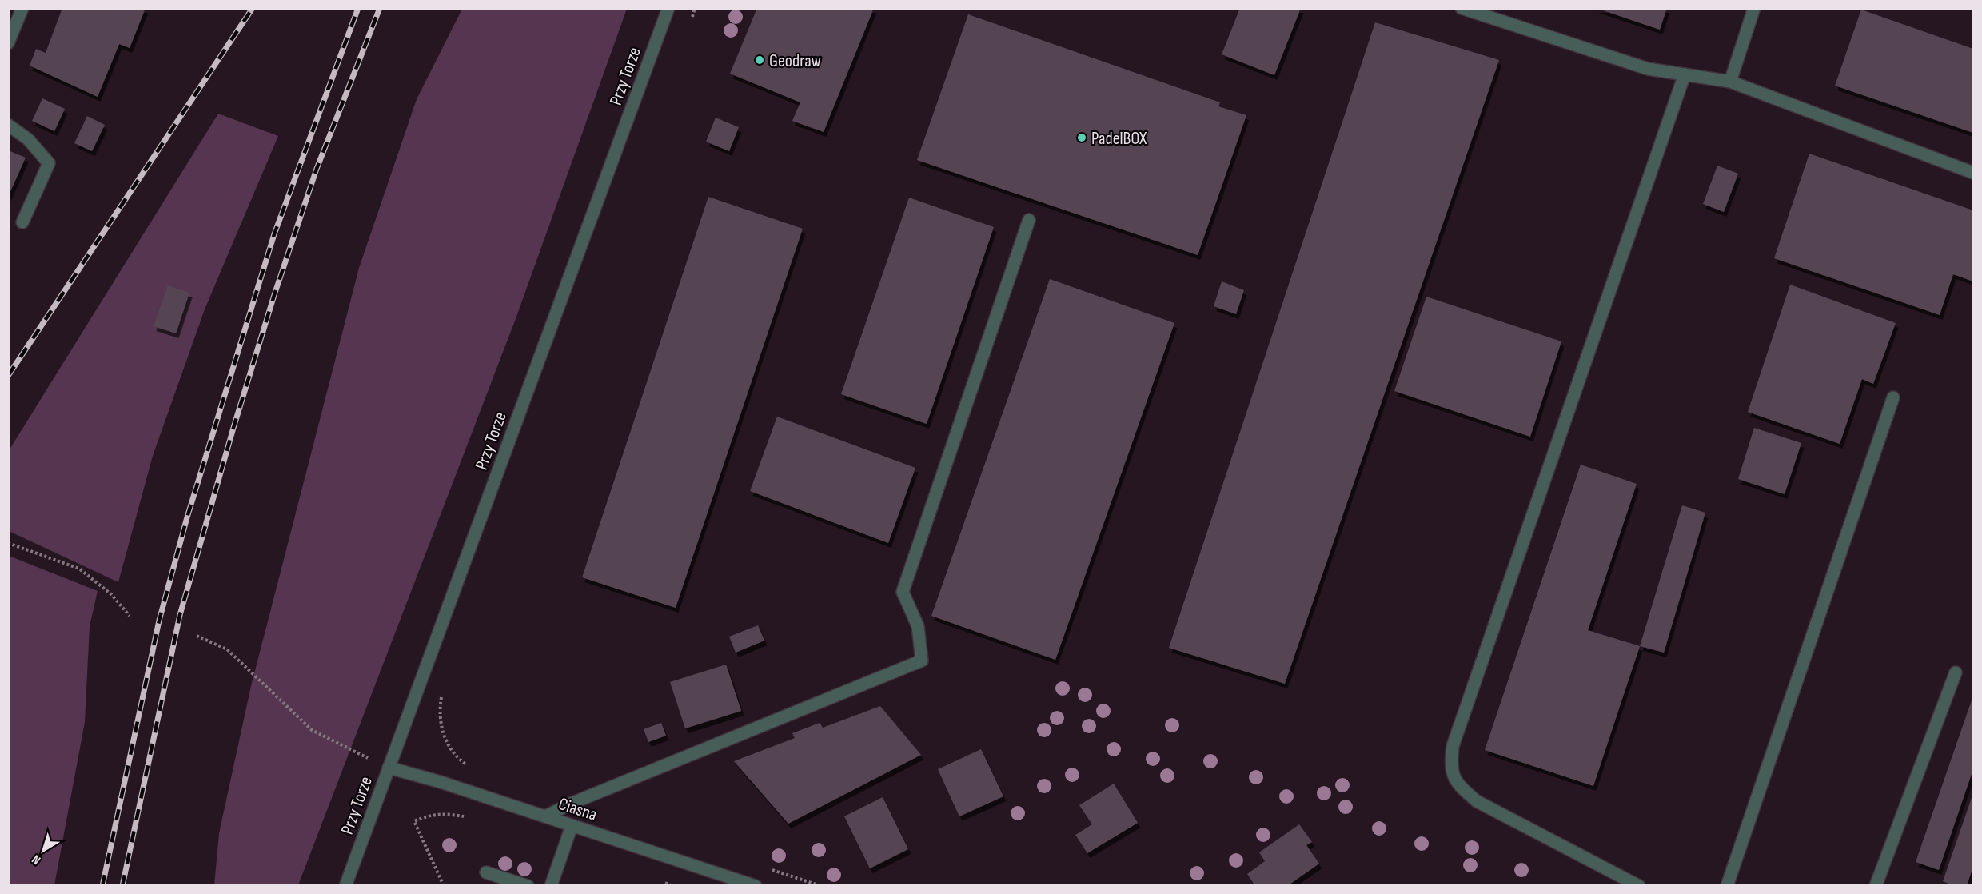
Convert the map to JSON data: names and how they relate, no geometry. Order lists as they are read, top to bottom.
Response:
{
  "streets": {
    "street": ["Przy Torze", "Ciasna"]
  },
  "crossings": [
    ["Przy Torze", "Ciasna"]
  ],
  "places": ["Geodraw", "PadelBOX"],
  "north": "bottom left"
}
